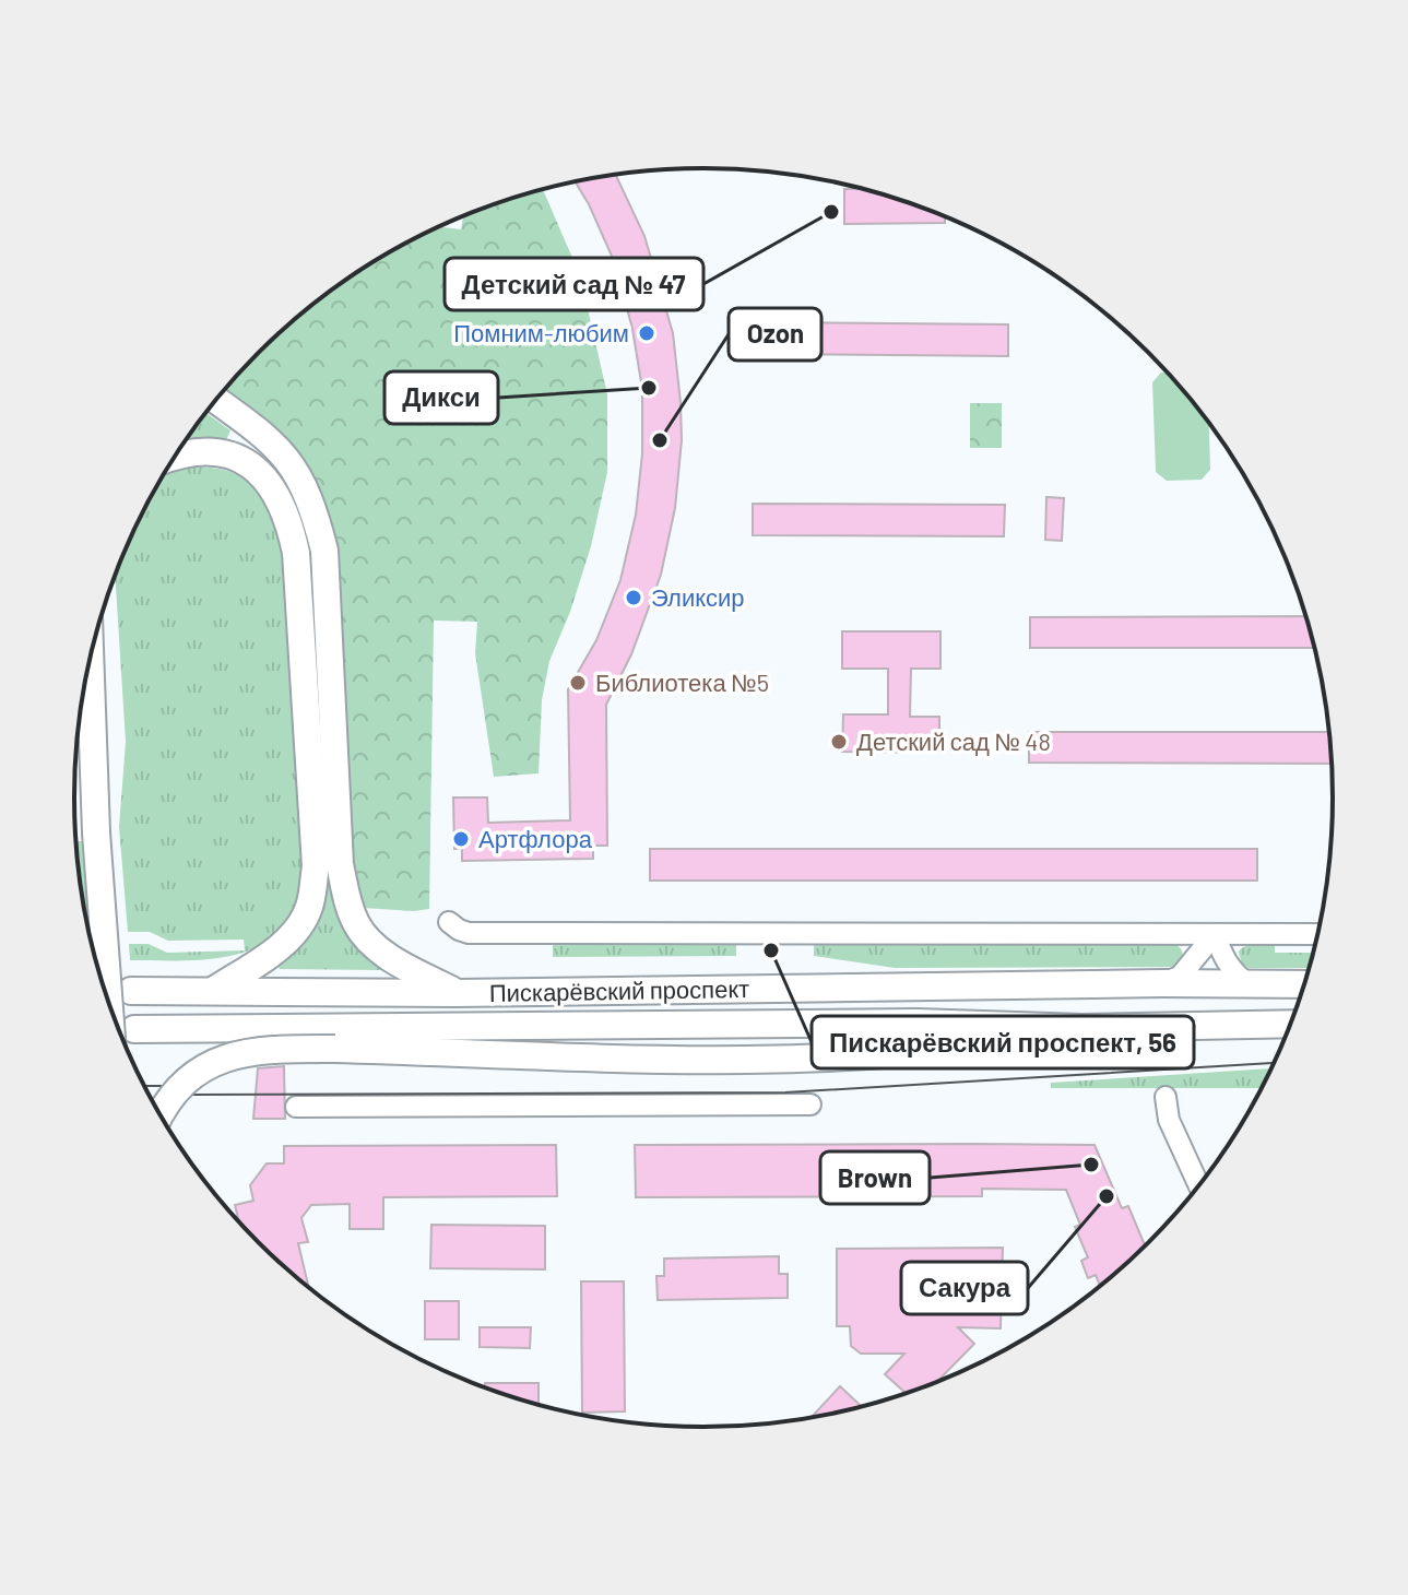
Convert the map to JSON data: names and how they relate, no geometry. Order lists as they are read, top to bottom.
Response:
{
  "streets": {
    "main road": ["Пискарёвский проспект"]
  },
  "places": [
    "Детский сад № 47",
    "Помним-любим",
    "Дикси",
    "Ozon",
    "Эликсир",
    "Библиотека №5",
    "Детский сад № 48",
    "Артфлора",
    "Пискарёвский проспект, 56",
    "Brown",
    "Сакура"
  ]
}
